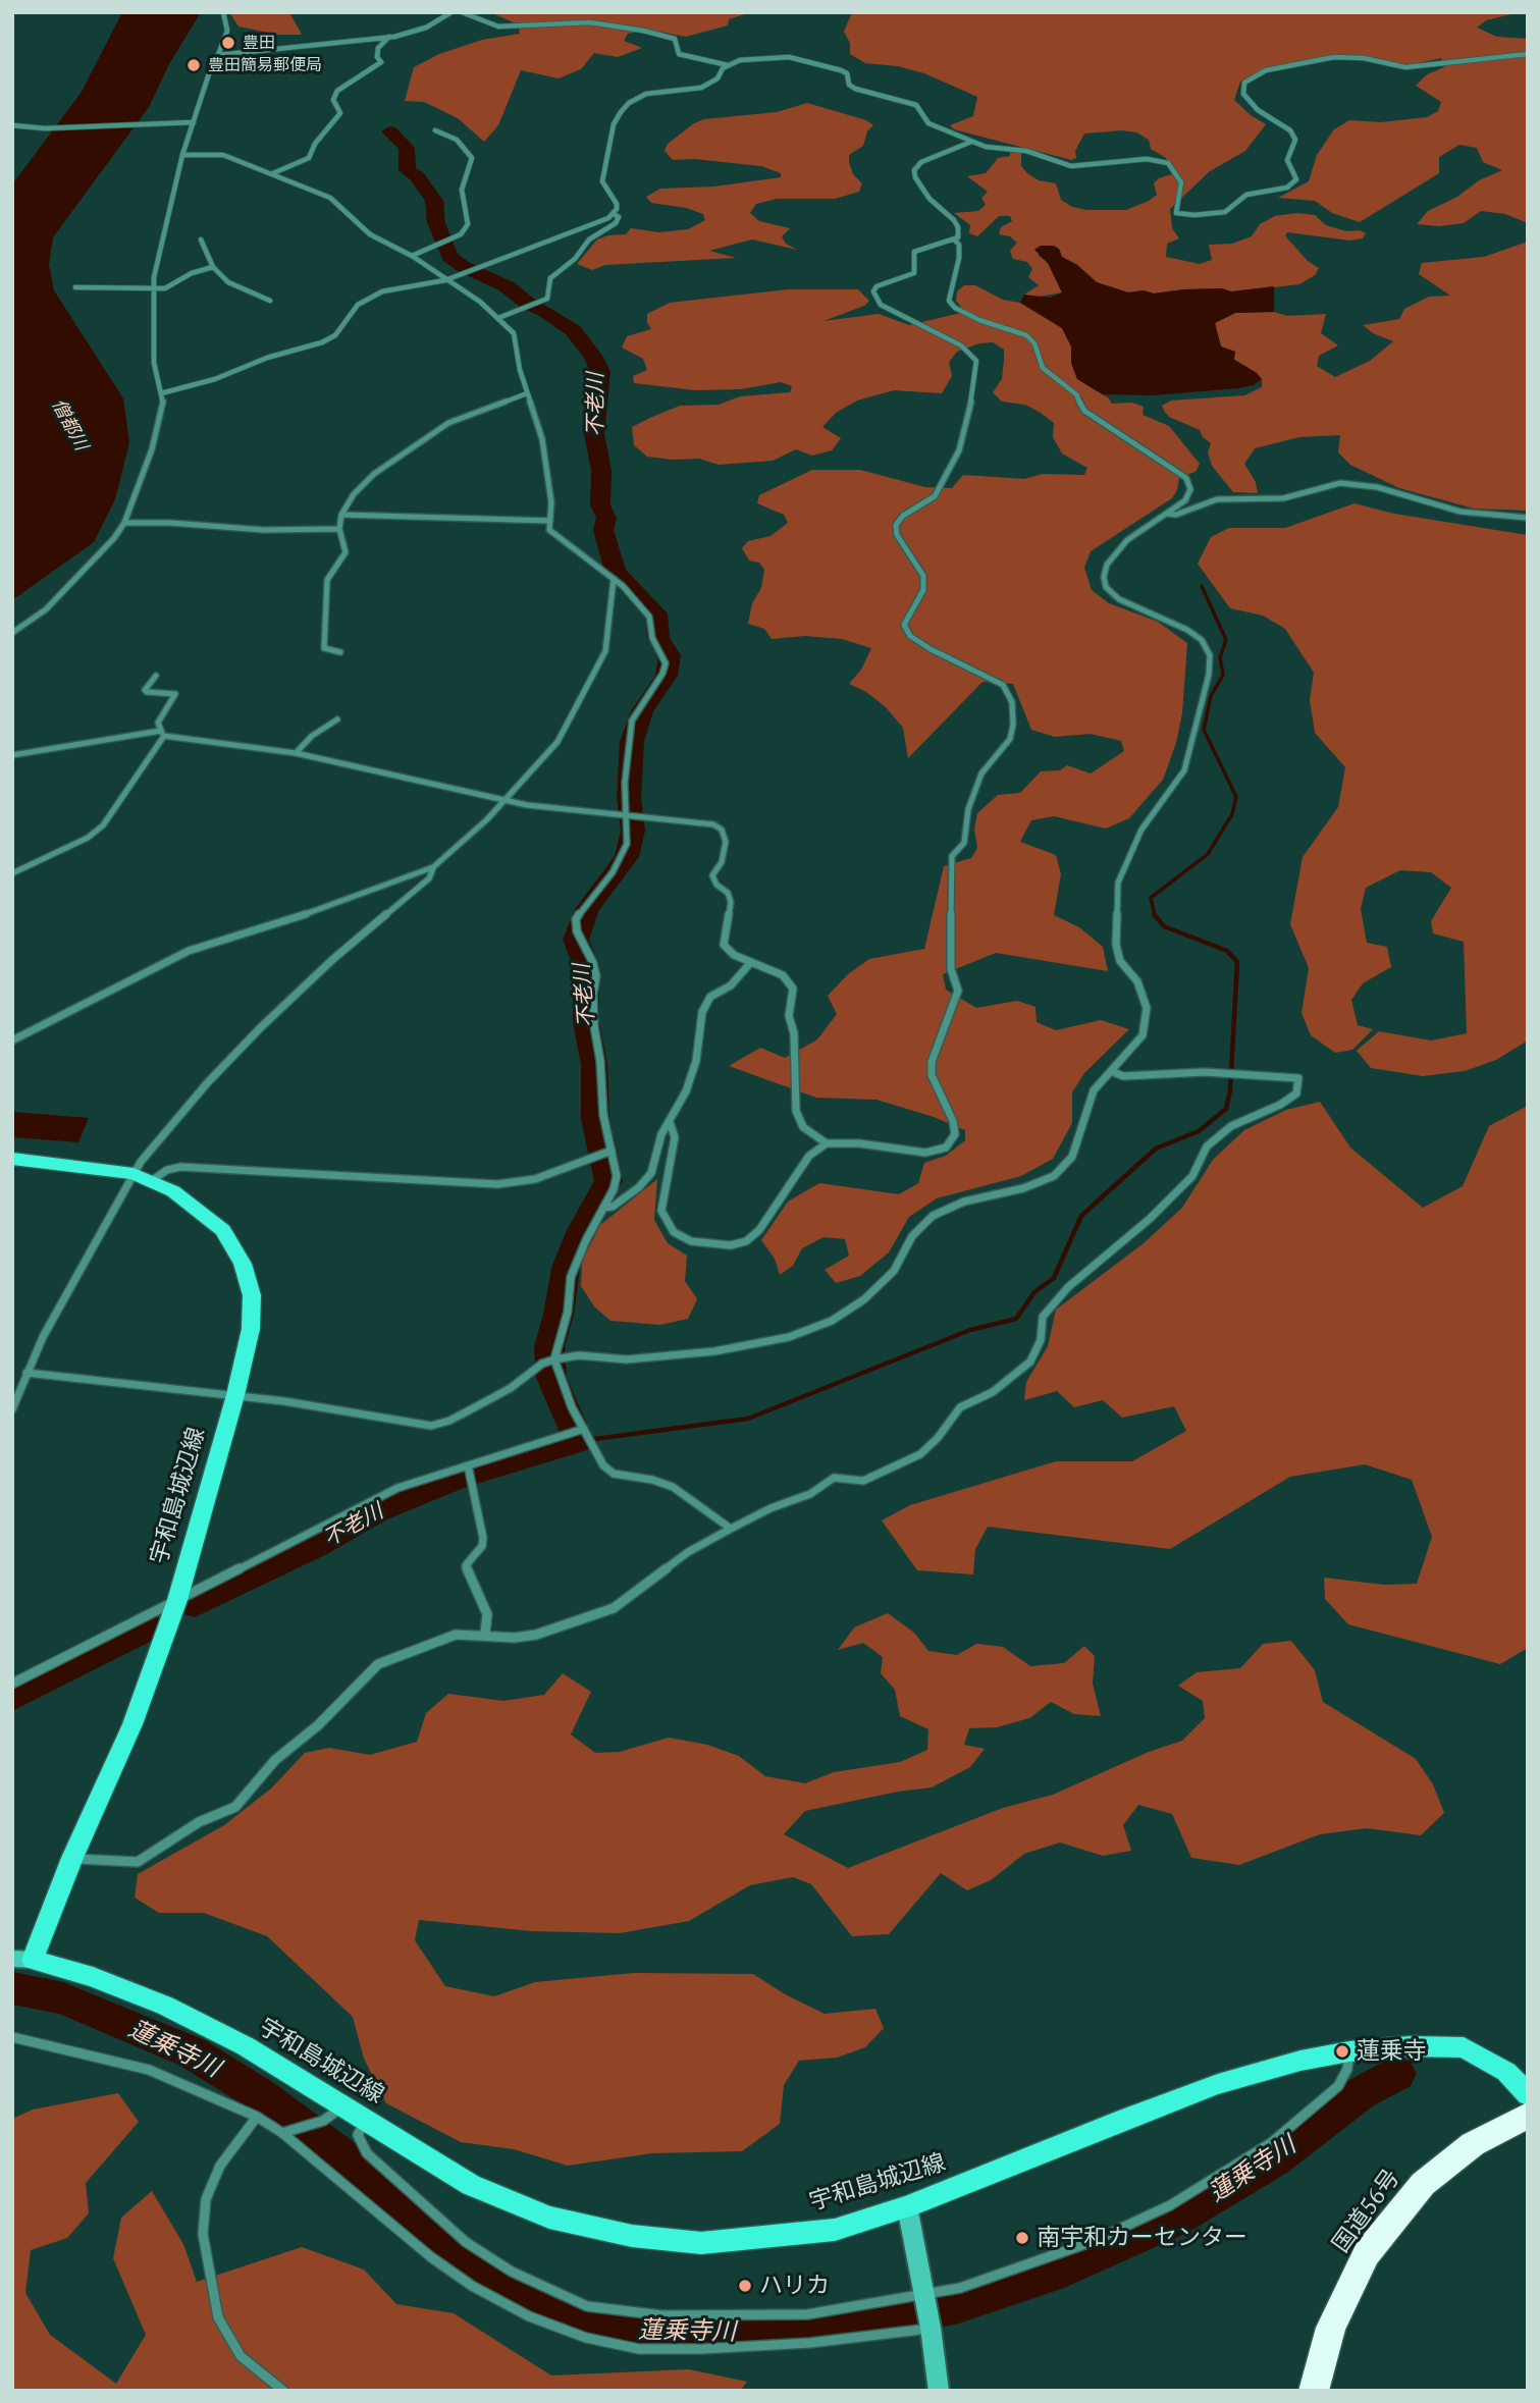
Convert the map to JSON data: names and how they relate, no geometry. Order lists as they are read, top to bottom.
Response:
{
  "streets": {
    "highway": ["国道56号"],
    "main road": ["宇和島城辺線"]
  },
  "water": ["不老川", "僧都川", "蓮乗寺川"],
  "places": [
    "豊田",
    "豊田簡易郵便局",
    "蓮乗寺",
    "南宇和カーセンター",
    "ハリカ"
  ]
}
